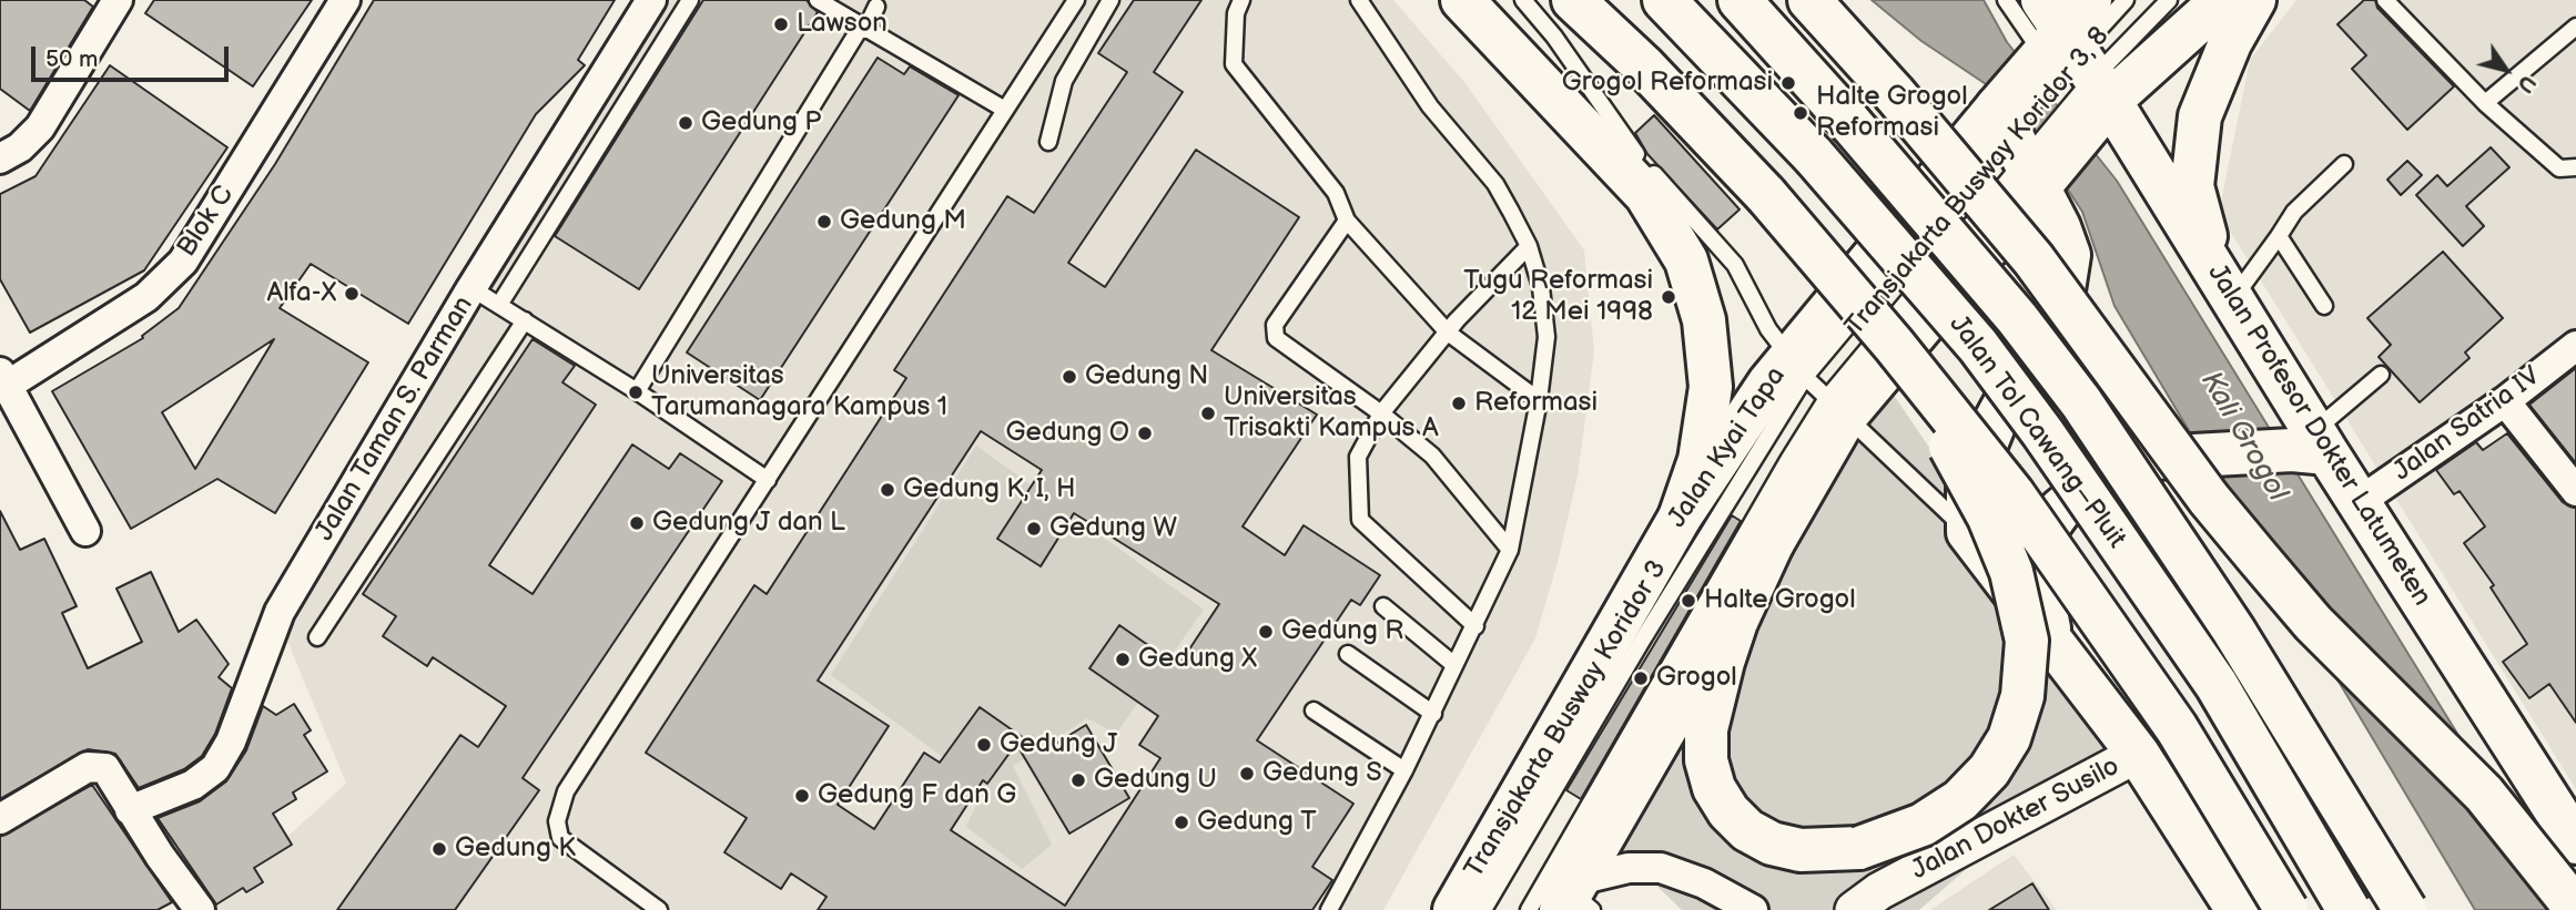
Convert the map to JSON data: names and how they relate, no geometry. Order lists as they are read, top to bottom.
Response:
{
  "streets": {
    "main road": ["Jalan Tol Cawang–Pluit", "Jalan Profesor Dokter Latumeten", "Jalan Kyai Tapa"],
    "street": [
      "Blok C",
      "Jalan Taman S. Parman",
      "Jalan Satria IV",
      "Jalan Dokter Susilo"
    ],
    "lane": ["Transjakarta Busway Koridor 3, 8", "Transjakarta Busway Koridor 3"]
  },
  "crossings": [
    ["Transjakarta Busway Koridor 3, 8", "Jalan Profesor Dokter Latumeten"],
    ["Transjakarta Busway Koridor 3, 8", "Jalan Kyai Tapa"],
    ["Jalan Satria IV", "Jalan Profesor Dokter Latumeten"],
    ["Jalan Profesor Dokter Latumeten", "Jalan Kyai Tapa"],
    ["Jalan Kyai Tapa", "Transjakarta Busway Koridor 3"]
  ],
  "water": ["Kali Grogol"],
  "places": [
    "Lawson",
    "Grogol Reformasi",
    "Halte Grogol Reformasi",
    "Gedung P",
    "Gedung M",
    "Alfa-X",
    "Tugu Reformasi 12 Mei 1998",
    "Gedung N",
    "Universitas Tarumanagara Kampus 1",
    "Reformasi",
    "Universitas Trisakti Kampus A",
    "Gedung O",
    "Gedung K, I, H",
    "Gedung J dan L",
    "Gedung W",
    "Halte Grogol",
    "Gedung R",
    "Gedung X",
    "Grogol",
    "Gedung J",
    "Gedung S",
    "Gedung U",
    "Gedung F dan G",
    "Gedung T",
    "Gedung K"
  ],
  "scale_bar": "50 m",
  "north": "bottom right"
}
